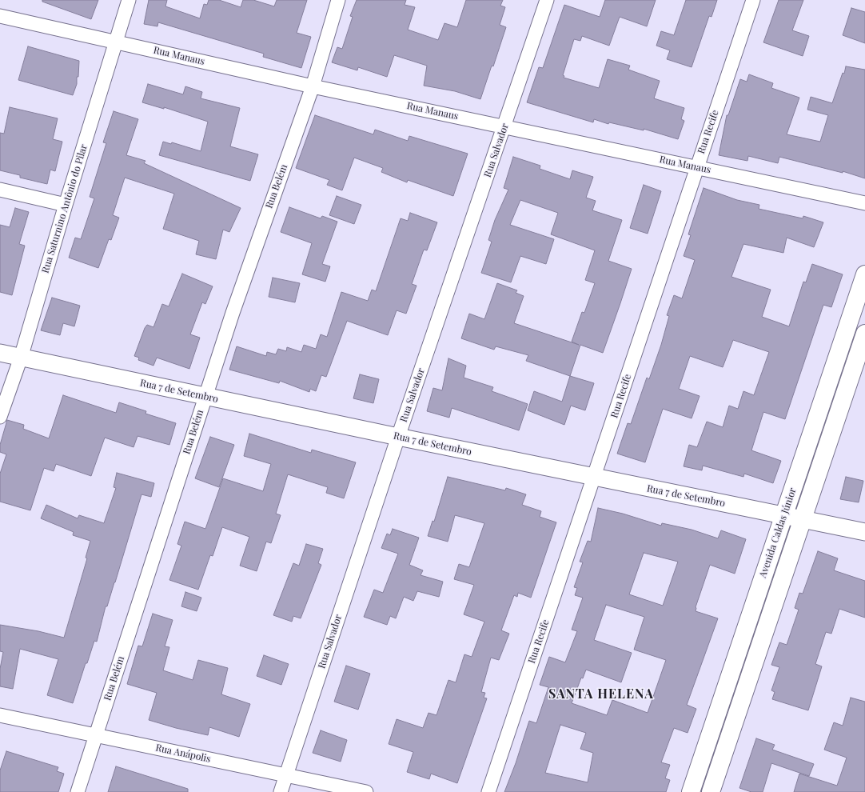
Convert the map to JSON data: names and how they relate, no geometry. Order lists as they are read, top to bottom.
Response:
{
  "streets": {
    "main road": ["Avenida Caldas Júnior"],
    "street": [
      "Rua Manaus",
      "Rua Recife",
      "Rua Salvador",
      "Rua Belém",
      "Rua Saturnino Antônio do Pilar",
      "Rua 7 de Setembro",
      "Rua Anápolis"
    ]
  },
  "crossings": [
    ["Rua Manaus", "Rua Recife"],
    ["Rua Manaus", "Rua Salvador"],
    ["Rua Manaus", "Rua Belém"],
    ["Rua Manaus", "Rua Saturnino Antônio do Pilar"],
    ["Rua Recife", "Rua 7 de Setembro"],
    ["Rua Salvador", "Rua 7 de Setembro"],
    ["Rua Salvador", "Rua Anápolis"],
    ["Rua Belém", "Rua 7 de Setembro"],
    ["Rua Belém", "Rua Anápolis"],
    ["Rua Saturnino Antônio do Pilar", "Rua 7 de Setembro"],
    ["Rua 7 de Setembro", "Avenida Caldas Júnior"]
  ],
  "districts": ["SANTA HELENA"]
}
